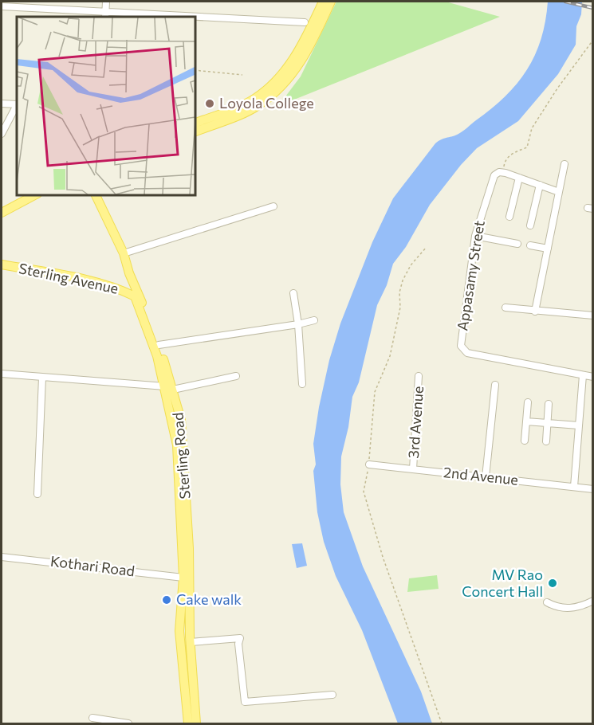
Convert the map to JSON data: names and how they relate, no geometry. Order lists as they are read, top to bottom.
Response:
{
  "streets": {
    "main road": ["Sterling Avenue", "Sterling Road"],
    "street": [
      "Appasamy Street",
      "3rd Avenue",
      "2nd Avenue",
      "Kothari Road"
    ]
  },
  "crossings": [
    ["Sterling Avenue", "Sterling Road"],
    ["3rd Avenue", "2nd Avenue"],
    ["Sterling Road", "Kothari Road"]
  ],
  "places": ["Loyola College", "MV Rao Concert Hall", "Cake walk"]
}
